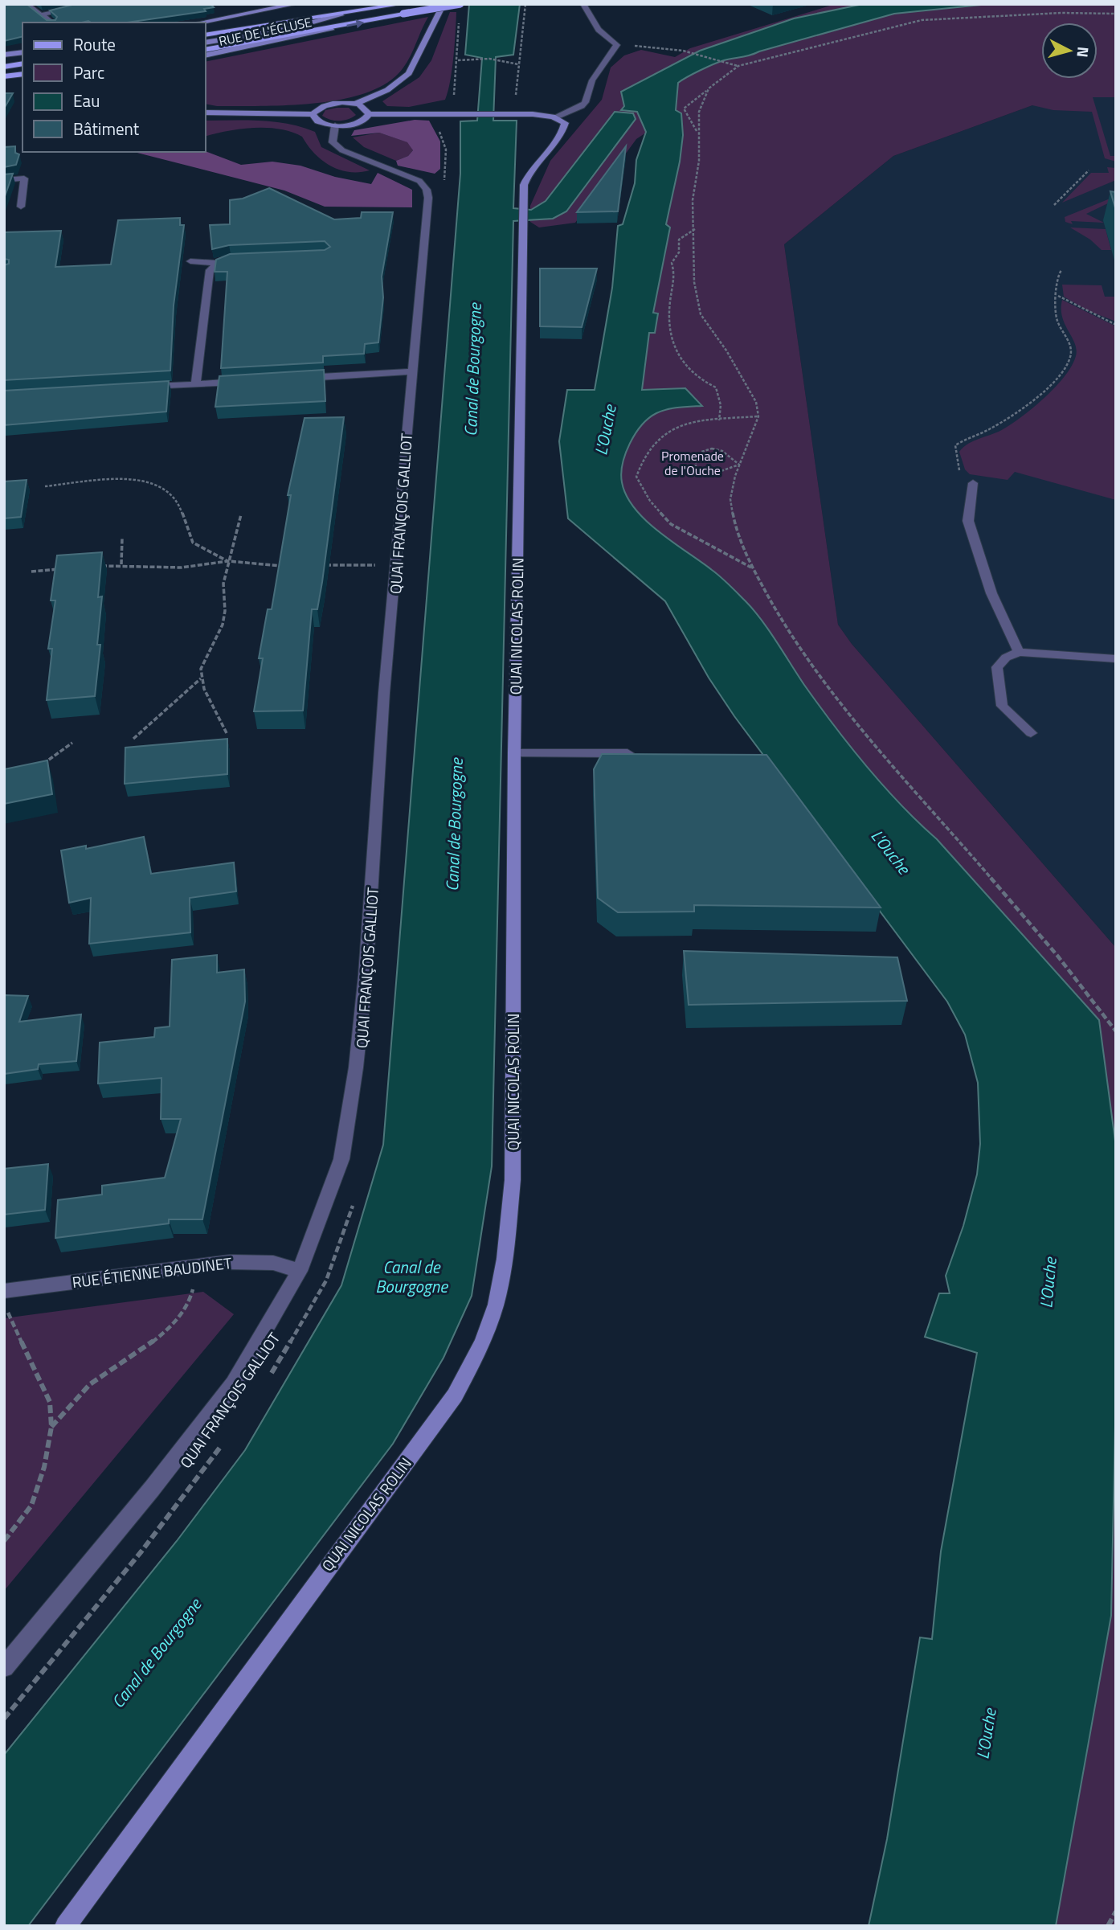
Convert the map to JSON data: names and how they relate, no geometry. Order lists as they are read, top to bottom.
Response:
{
  "streets": {
    "street": [
      "RUE DE L'ÉCLUSE",
      "QUAI FRANÇOIS GALLIOT",
      "QUAI NICOLAS ROLIN",
      "RUE ÉTIENNE BAUDINET"
    ]
  },
  "crossings": [
    ["QUAI FRANÇOIS GALLIOT", "RUE ÉTIENNE BAUDINET"]
  ],
  "water": ["Canal de Bourgogne", "L'Ouche"],
  "parks": ["Promenade de l'Ouche"],
  "legend": [
    "Route",
    "Parc",
    "Eau",
    "Bâtiment"
  ],
  "north": "right"
}
